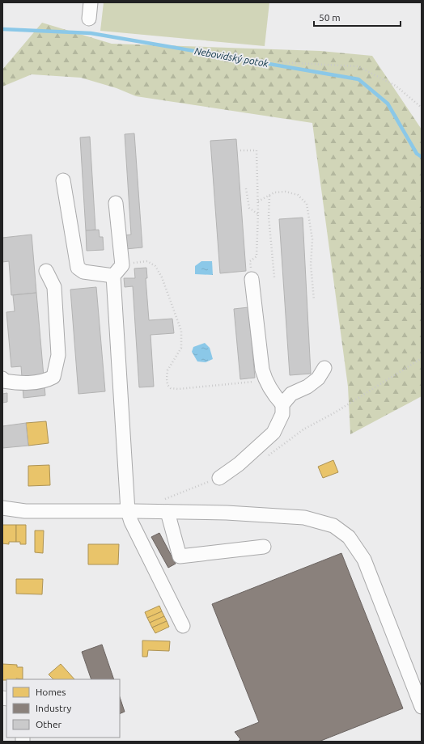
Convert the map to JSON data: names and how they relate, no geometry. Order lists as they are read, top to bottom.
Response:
{
  "water": ["Nebovidský potok"],
  "legend": ["Homes", "Industry", "Other"],
  "scale_bar": "50 m"
}
